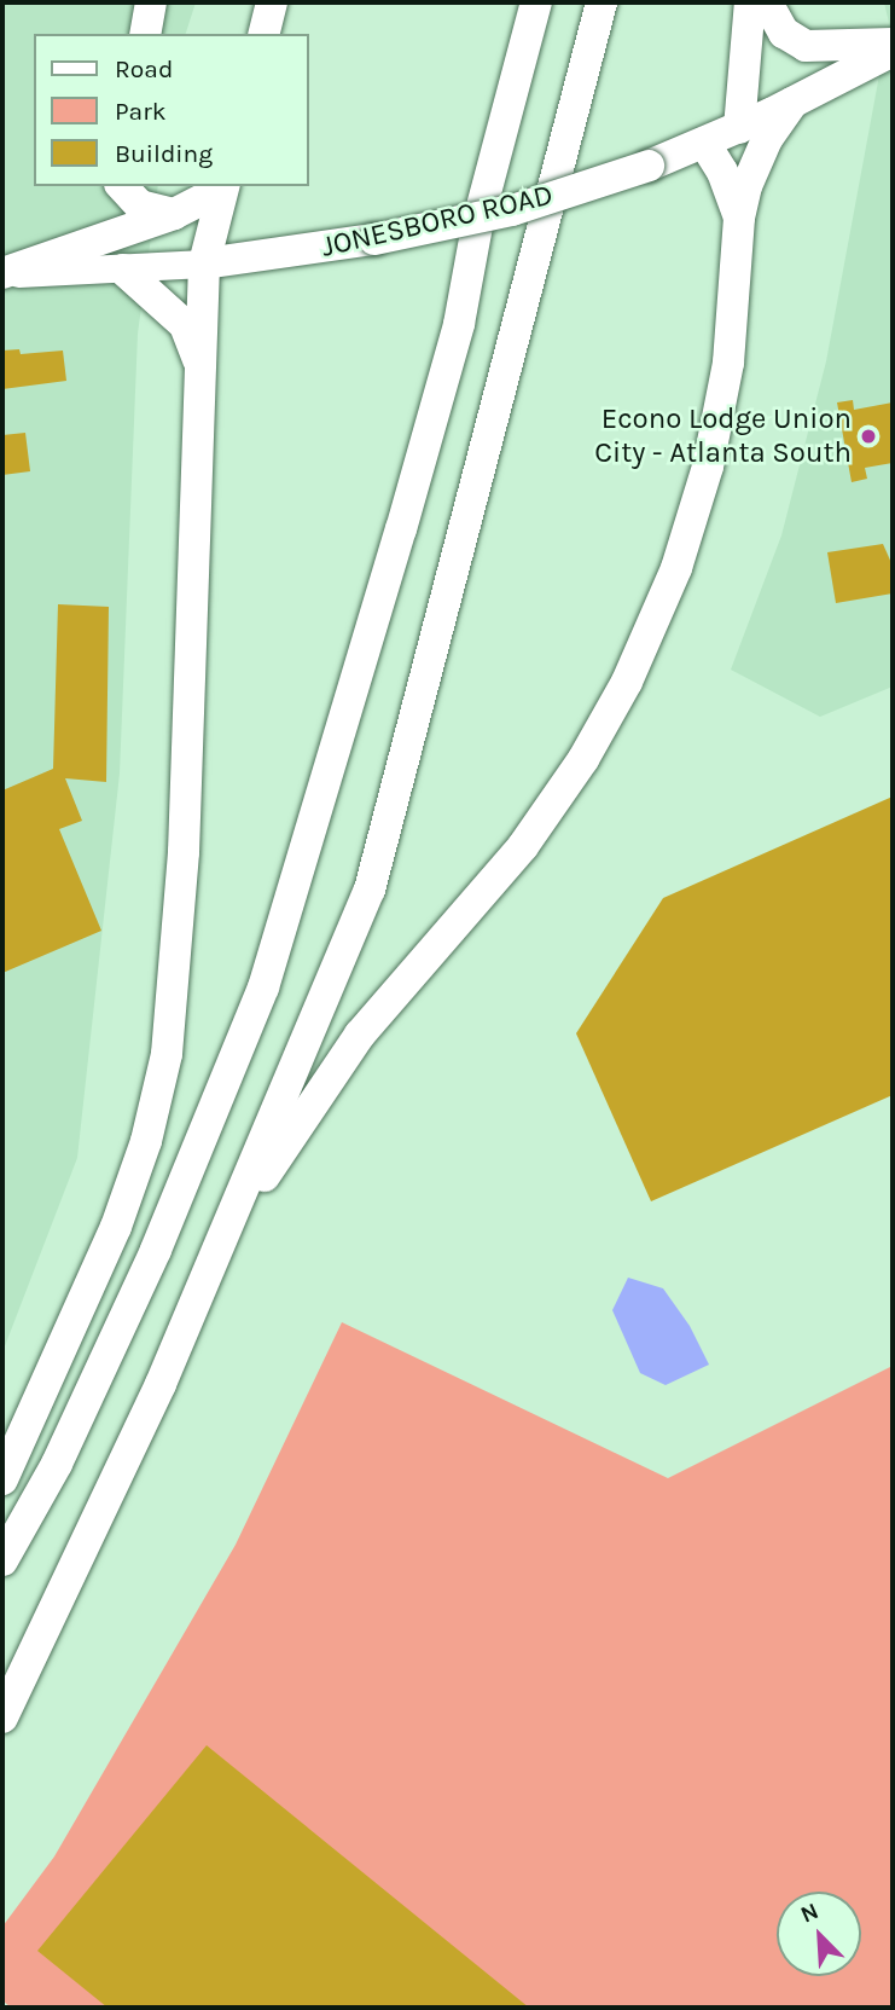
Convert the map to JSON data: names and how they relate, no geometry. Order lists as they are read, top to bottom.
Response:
{
  "streets": {
    "highway": ["JONESBORO ROAD"]
  },
  "places": ["Econo Lodge Union City - Atlanta South"],
  "legend": ["Road", "Park", "Building"],
  "north": "top left"
}
